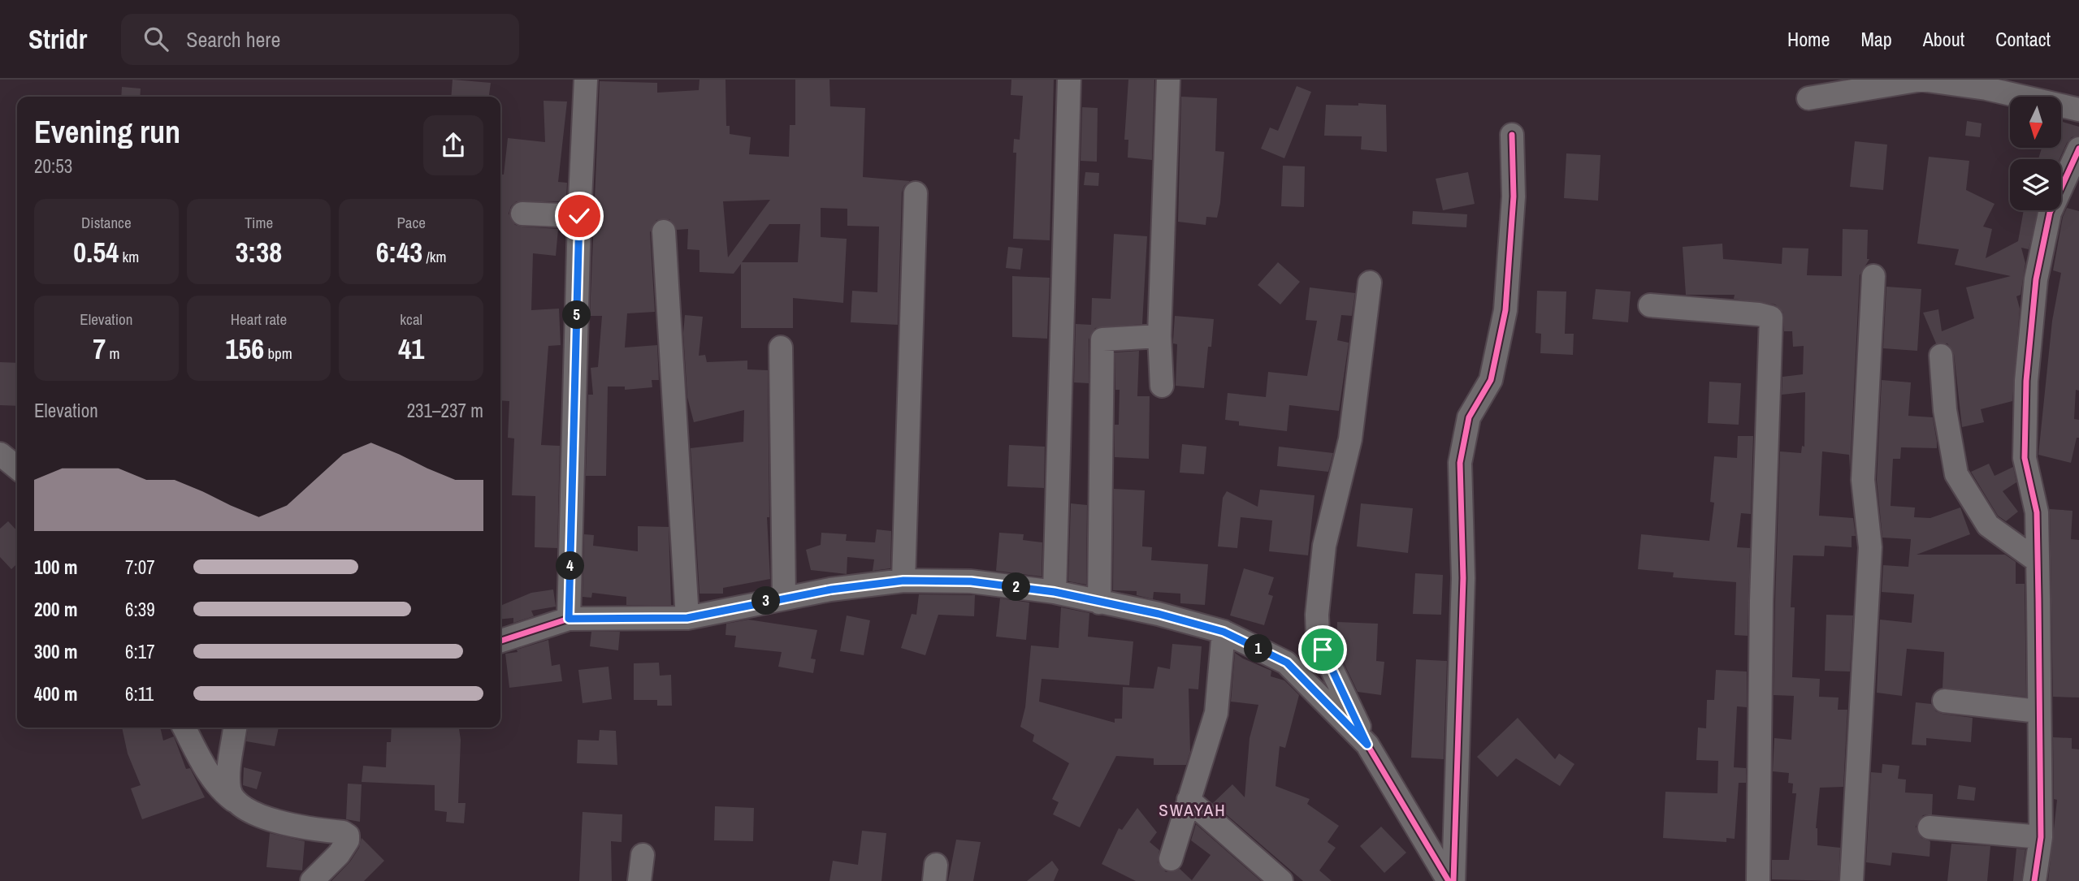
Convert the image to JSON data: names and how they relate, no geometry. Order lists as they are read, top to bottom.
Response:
{
  "districts": ["SWAYAH"],
  "north": "bottom",
  "page": {
    "header": "Stridr",
    "search": "Search here",
    "nav": [
      "Home",
      "Map",
      "About",
      "Contact"
    ],
    "heading": ["Evening run", "20:53"],
    "stats": [
      ["Distance", "0.54 km"],
      ["Time", "3:38"],
      ["Pace", "6:43 /km"],
      ["Elevation", "7 m"],
      ["Heart rate", "156 bpm"],
      ["kcal", "41"]
    ],
    "pins": [
      "5",
      "4",
      "2",
      "3",
      "1"
    ],
    "chart": ["Elevation", "231–237 m"],
    "list": [
      {
        "name": "100 m",
        "note": "7:07"
      },
      {
        "name": "200 m",
        "note": "6:39"
      },
      {
        "name": "300 m",
        "note": "6:17"
      },
      {
        "name": "400 m",
        "note": "6:11"
      }
    ]
  }
}
